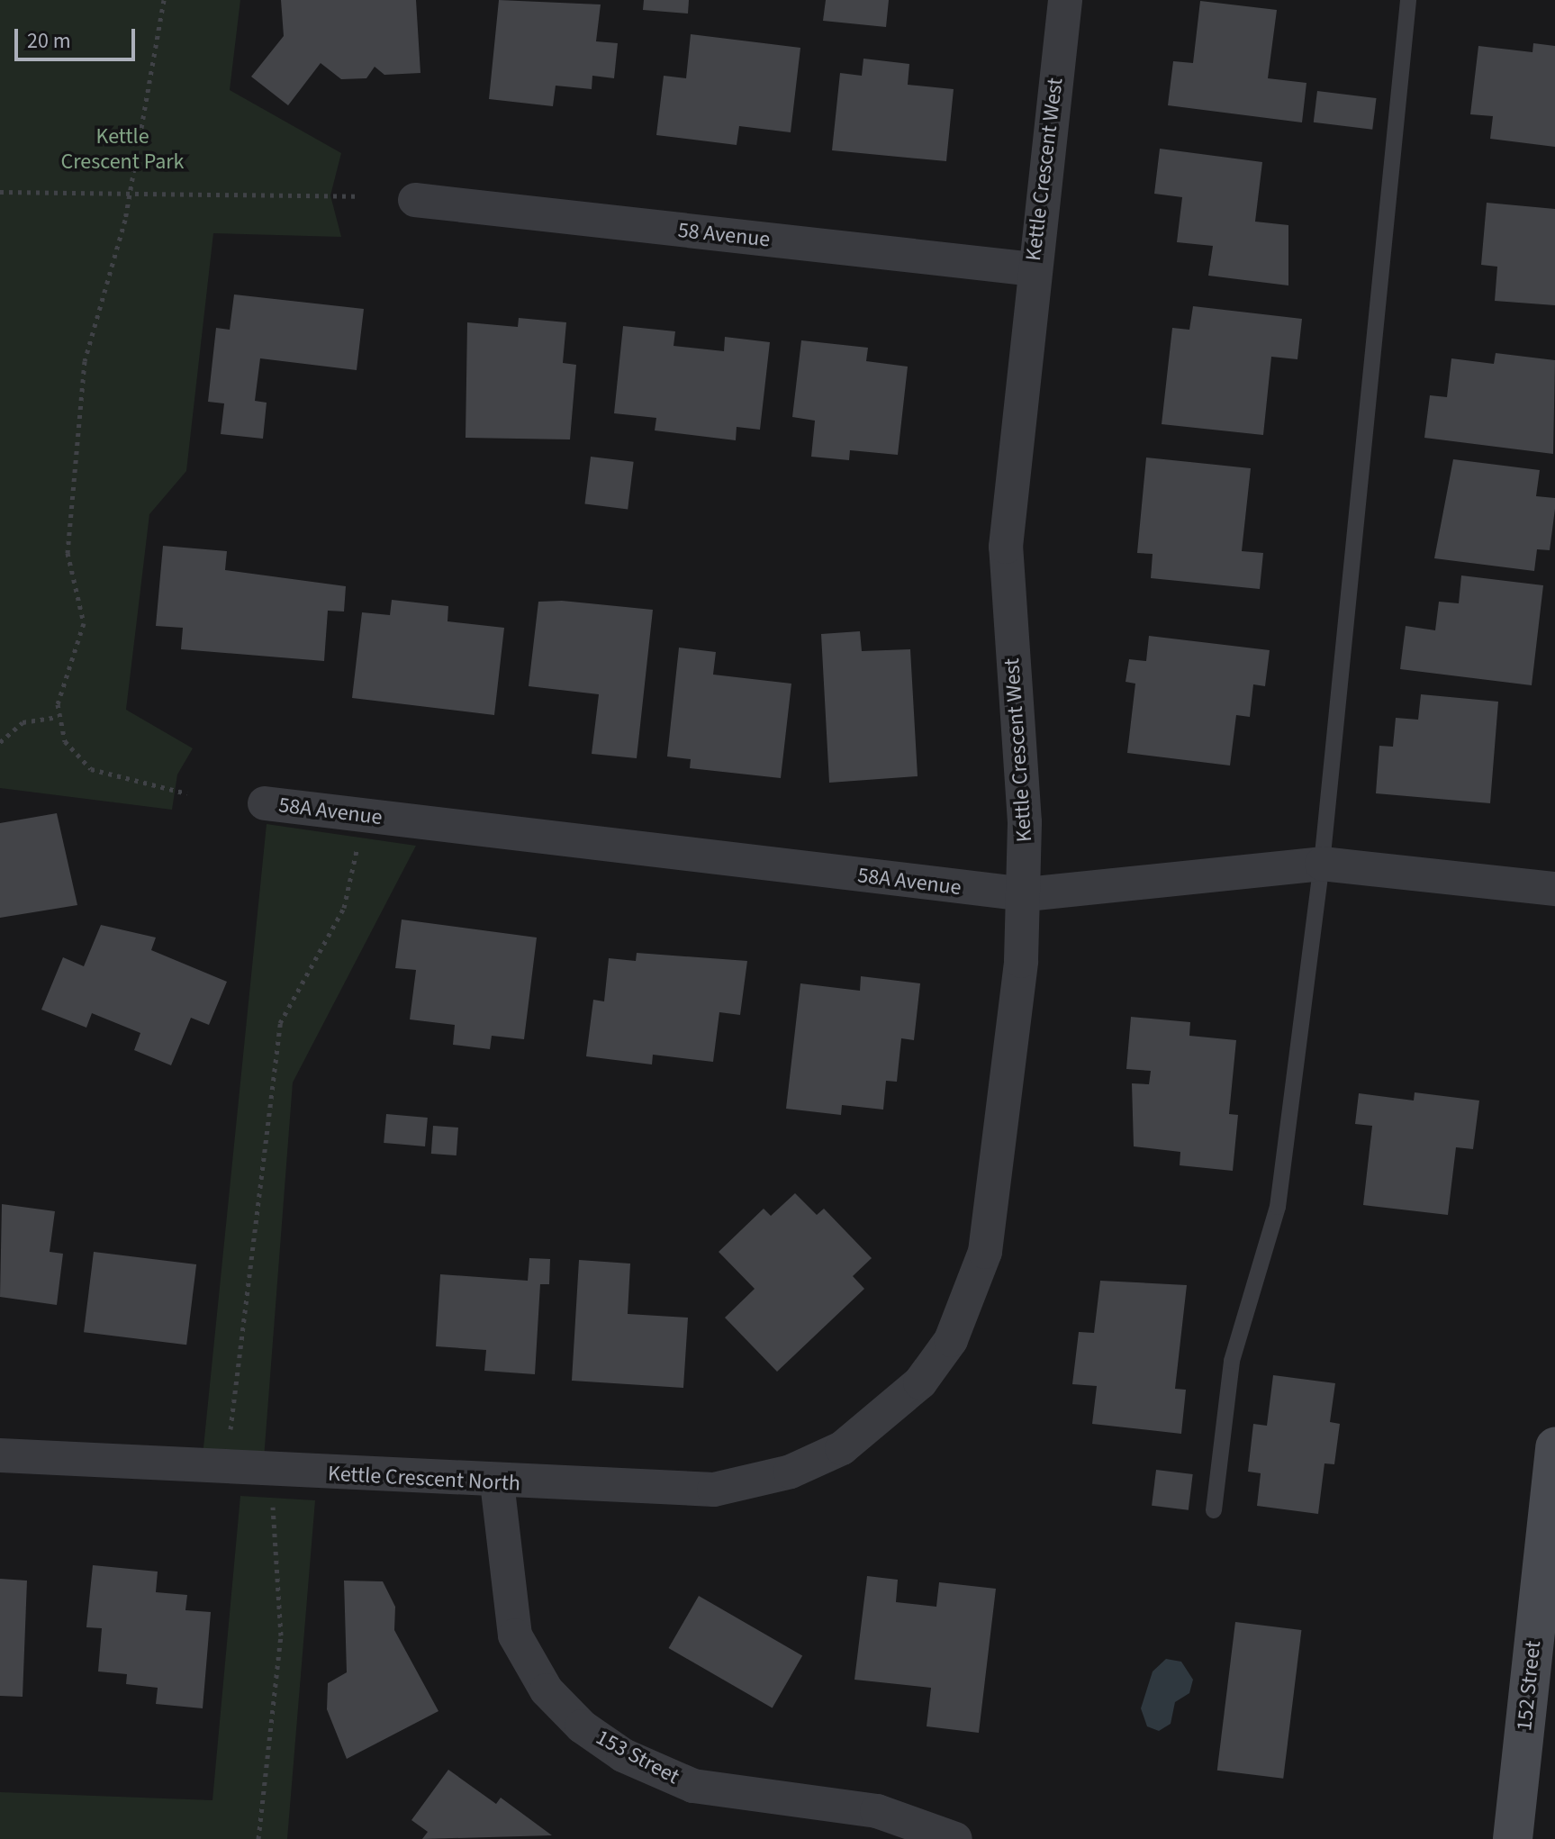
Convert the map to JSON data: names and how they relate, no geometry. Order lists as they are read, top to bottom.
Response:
{
  "streets": {
    "main road": ["152 Street"],
    "street": [
      "Kettle Crescent West",
      "58 Avenue",
      "58A Avenue",
      "Kettle Crescent North",
      "153 Street"
    ]
  },
  "crossings": [
    ["Kettle Crescent West", "58 Avenue"],
    ["Kettle Crescent West", "58A Avenue"],
    ["Kettle Crescent West", "Kettle Crescent North"],
    ["Kettle Crescent North", "153 Street"]
  ],
  "parks": ["Kettle Crescent Park"],
  "scale_bar": "20 m"
}
